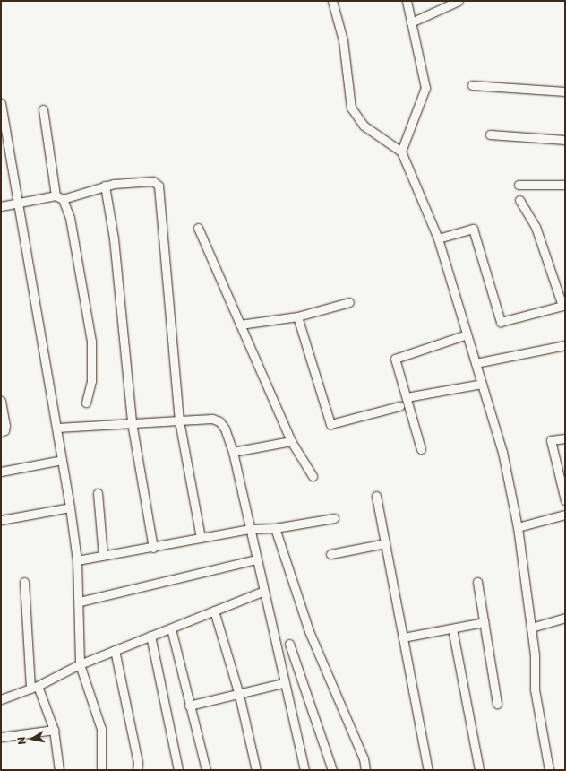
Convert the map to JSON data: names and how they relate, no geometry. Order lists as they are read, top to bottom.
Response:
{
  "north": "left"
}
